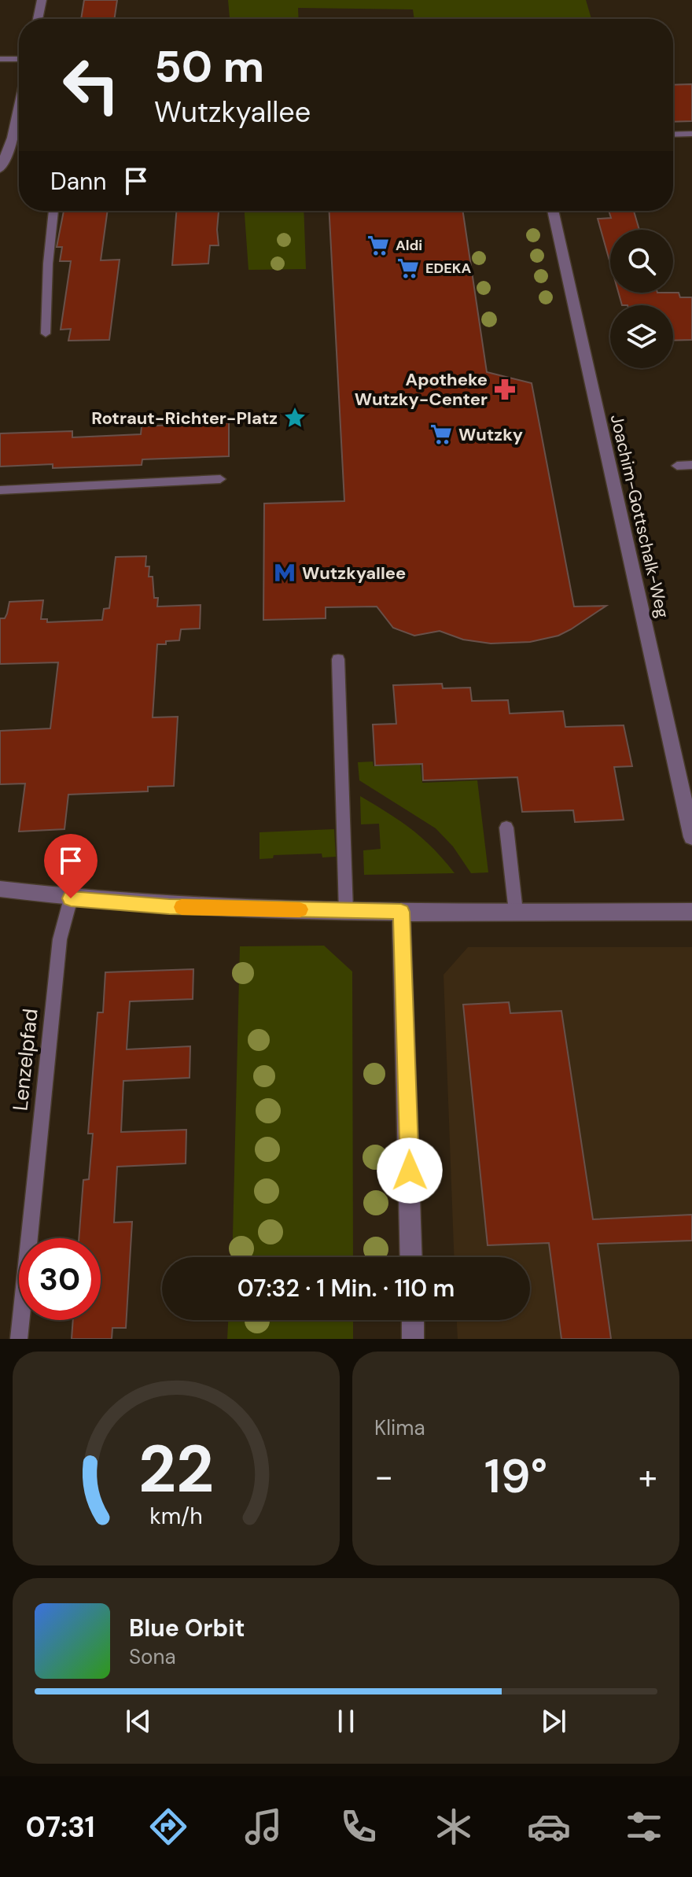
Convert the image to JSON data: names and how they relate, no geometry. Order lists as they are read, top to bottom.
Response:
{
  "streets": {
    "street": ["Joachim-Gottschalk-Weg"],
    "lane": ["Lenzelpfad"]
  },
  "places": {
    "supermarket": ["Aldi", "EDEKA", "Wutzky"],
    "pharmacy": ["Apotheke Wutzky-Center"],
    "place": ["Rotraut-Richter-Platz"],
    "metro station": ["Wutzkyallee"]
  },
  "page": {
    "turn": ["50 m", "Wutzkyallee"],
    "then": "Dann",
    "limit": "30",
    "trip": "07:32 · 1 Min. · 110 m",
    "tile": "Klima",
    "heat": ["−", "19°", "+"],
    "song": ["Blue Orbit", "Sona"],
    "tabs": "07:31",
    "gauge": ["22", "km/h"]
  }
}
